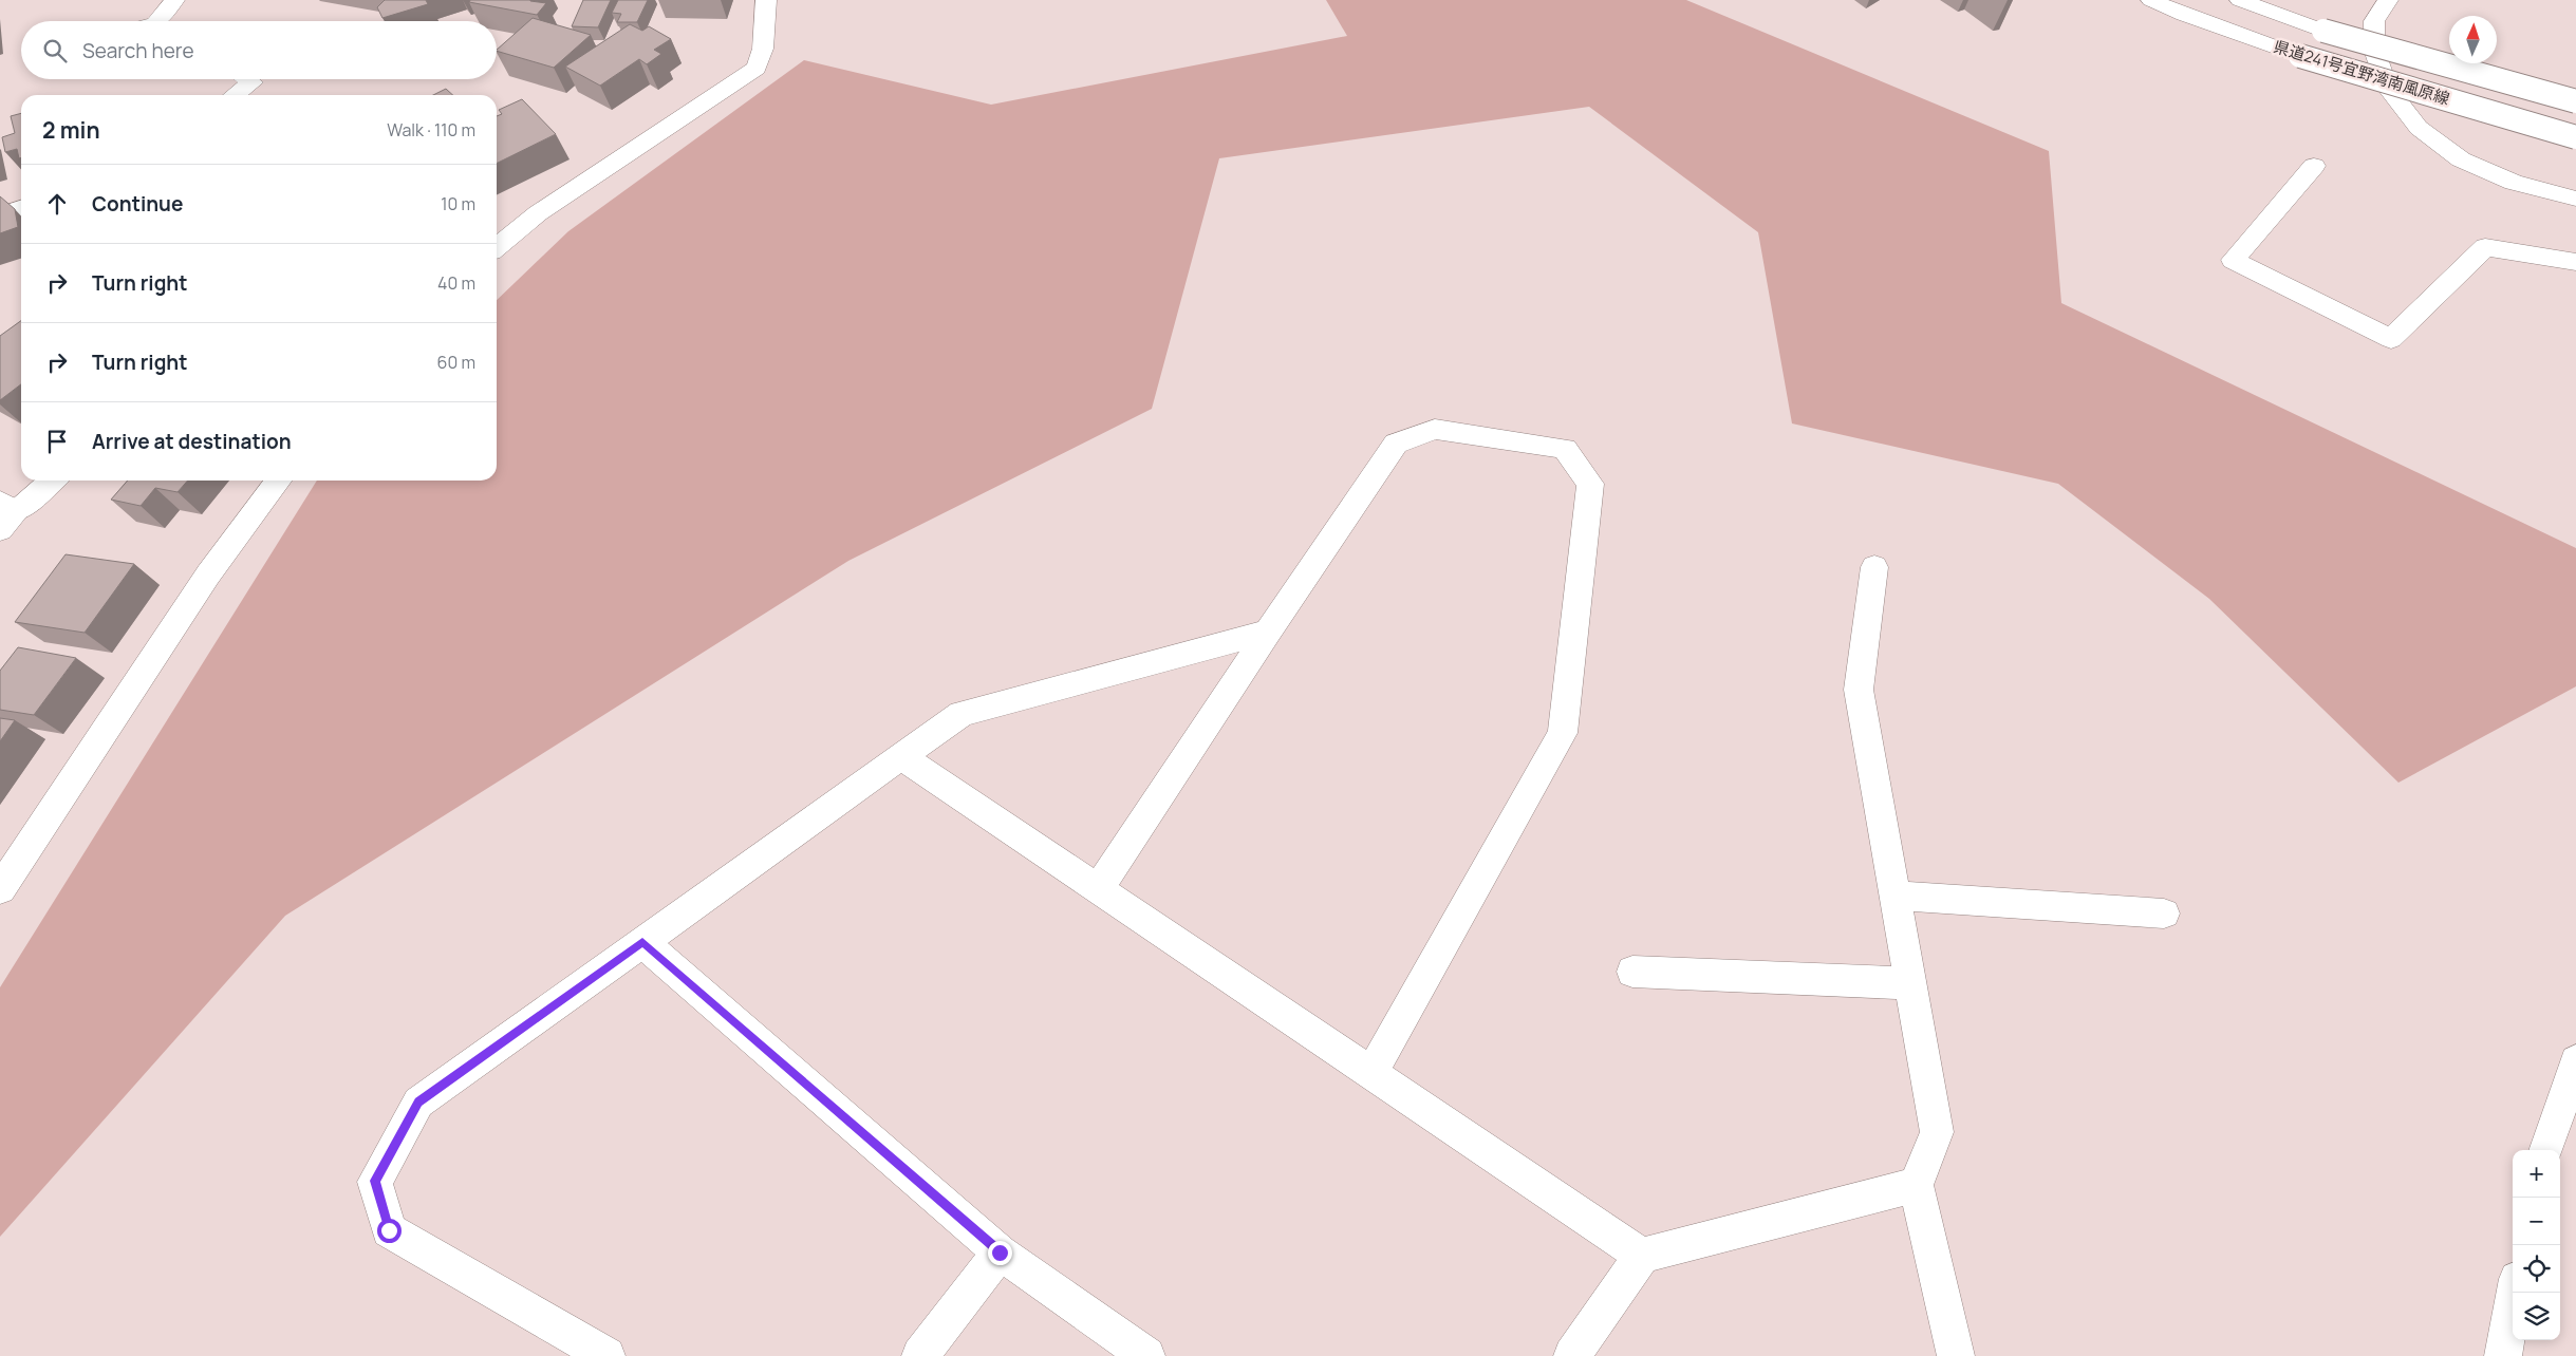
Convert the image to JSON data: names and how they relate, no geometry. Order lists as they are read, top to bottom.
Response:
{
  "streets": {
    "street": ["県道241号宜野湾南風原線"]
  },
  "north": "top",
  "page": {
    "search": "Search here",
    "heading": ["2 min", "Walk · 110 m"],
    "list": [
      ["Continue", "10 m"],
      ["Turn right", "40 m"],
      ["Turn right", "60 m"],
      "Arrive at destination"
    ],
    "map_buttons": ["+", "−"]
  }
}
